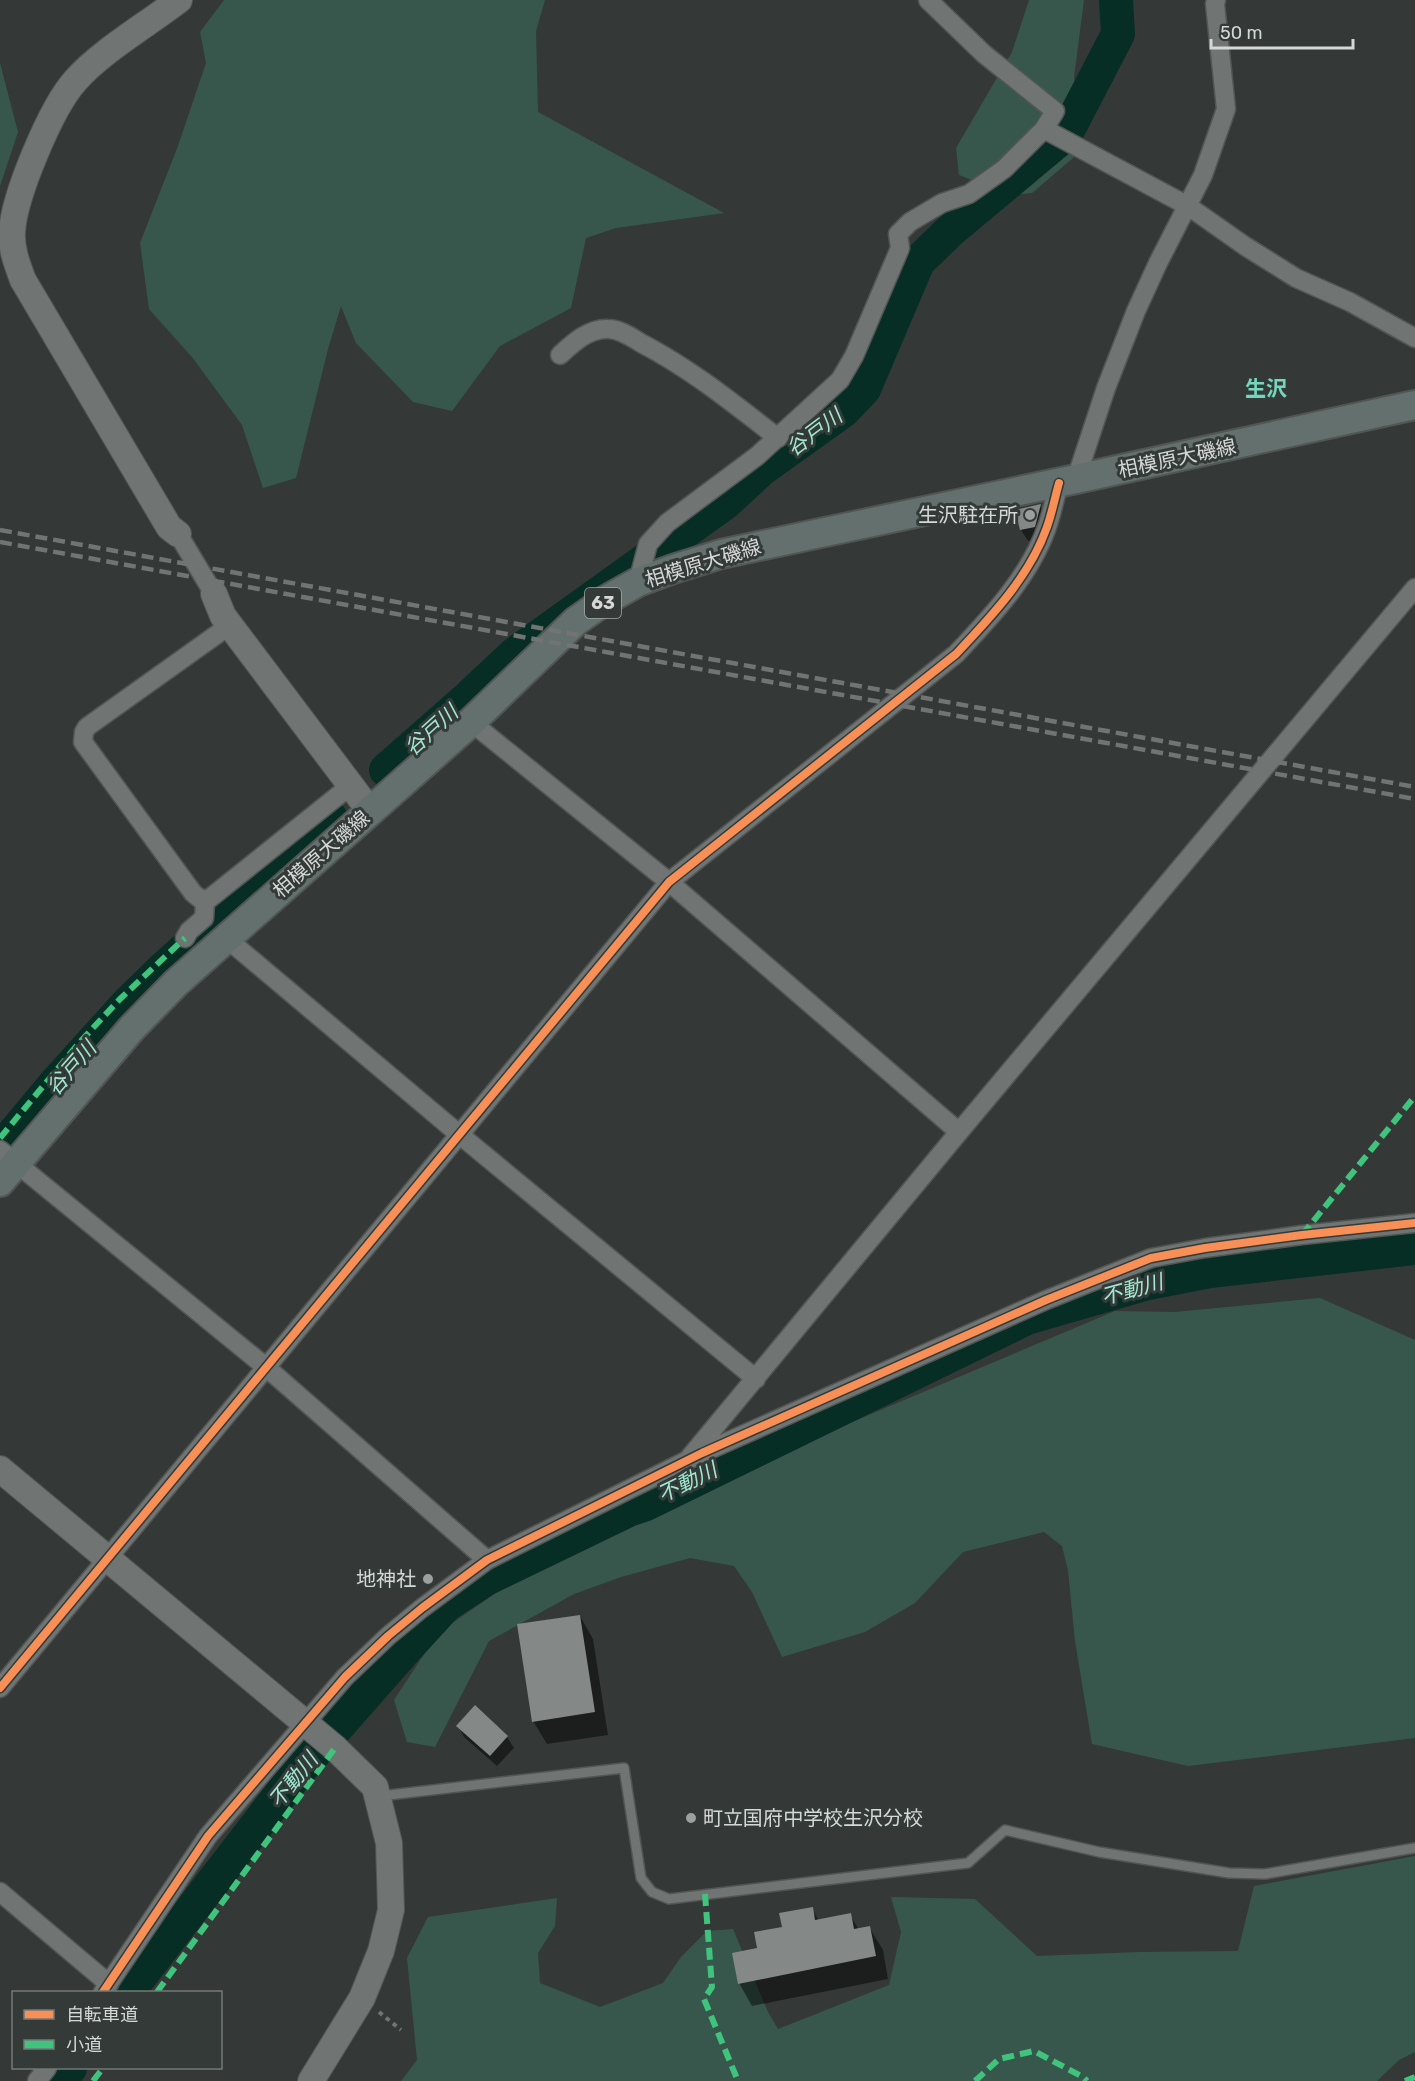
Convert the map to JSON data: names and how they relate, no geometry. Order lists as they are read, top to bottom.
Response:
{
  "streets": {
    "main road": ["相模原大磯線", "63"]
  },
  "districts": ["生沢"],
  "water": ["谷戸川", "不動川"],
  "places": ["生沢駐在所", "地神社", "町立国府中学校生沢分校"],
  "legend": ["自転車道", "小道"],
  "scale_bar": "50 m"
}
